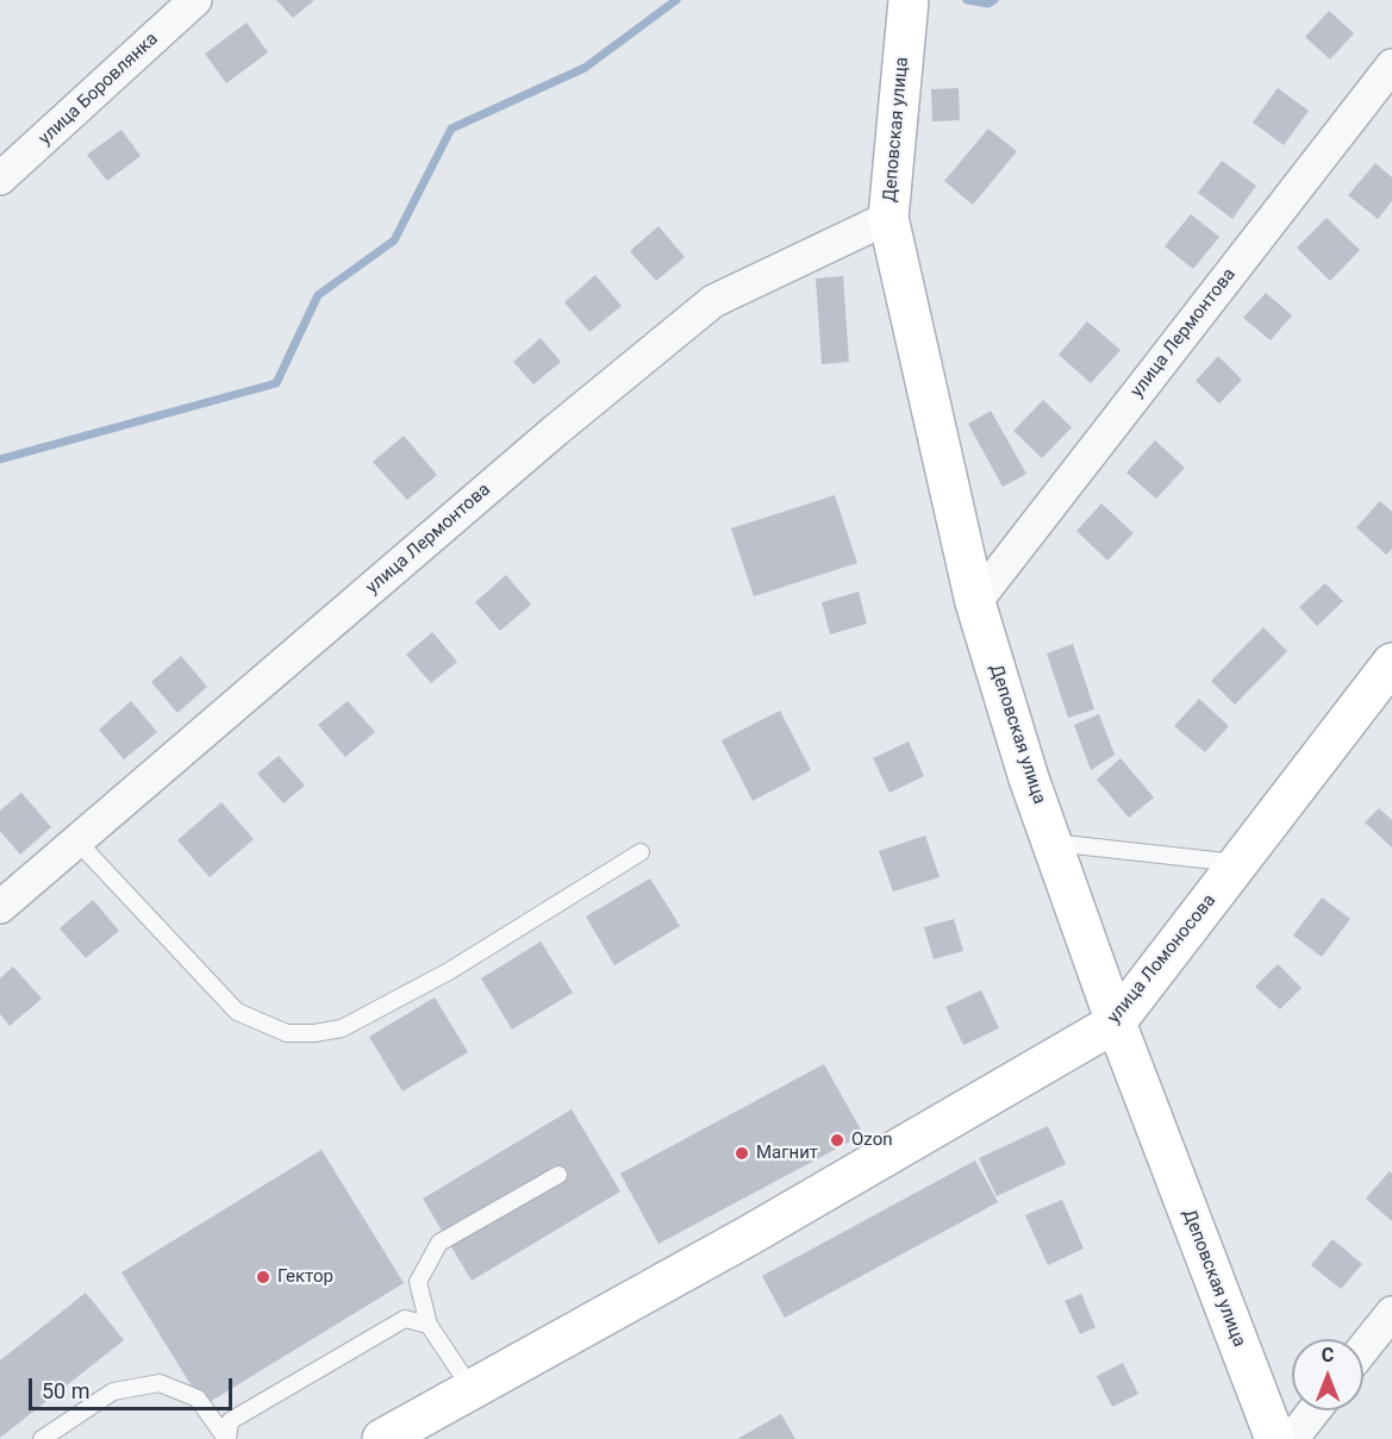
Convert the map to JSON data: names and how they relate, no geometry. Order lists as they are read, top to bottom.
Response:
{
  "streets": {
    "street": [
      "улица Боровлянка",
      "Деповская улица",
      "улица Лермонтова",
      "улица Ломоносова"
    ]
  },
  "crossings": [
    ["Деповская улица", "улица Лермонтова"],
    ["Деповская улица", "улица Ломоносова"]
  ],
  "places": ["Ozon", "Магнит", "Гектор"],
  "scale_bar": "50 m",
  "north": "top"
}
